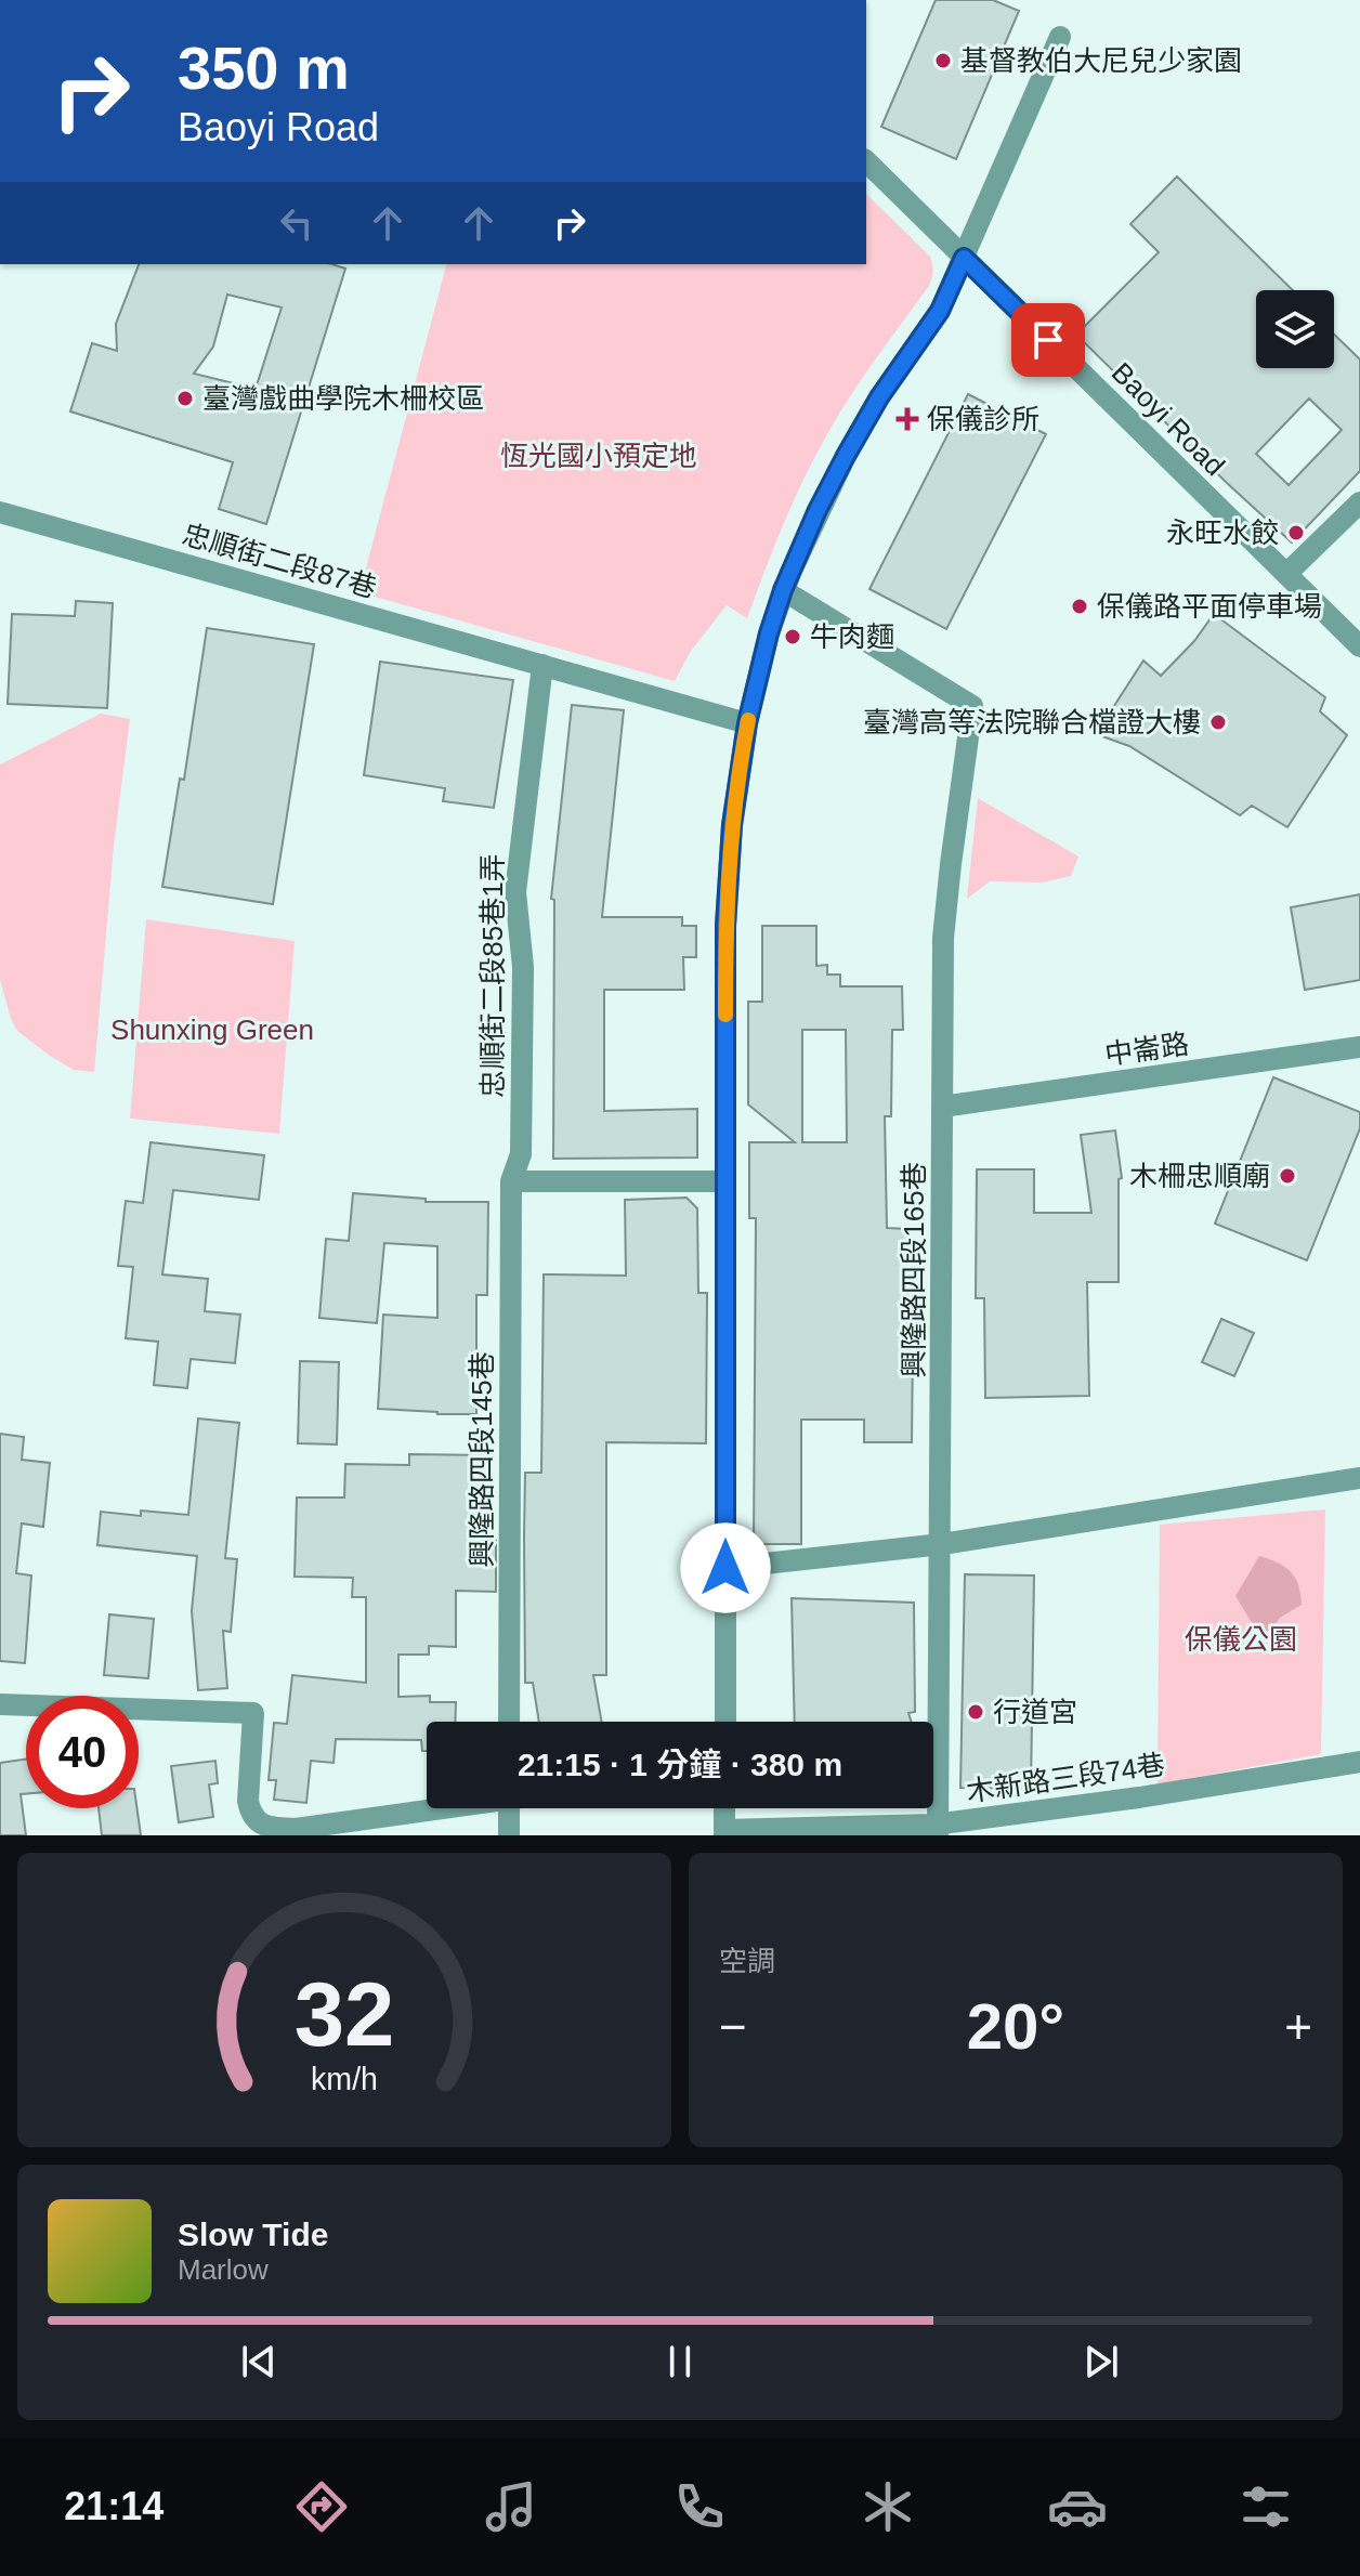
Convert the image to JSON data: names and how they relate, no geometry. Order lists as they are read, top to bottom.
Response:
{
  "streets": {
    "street": [
      "Baoyi Road",
      "忠順街二段87巷",
      "忠順街二段85巷1弄",
      "中崙路",
      "興隆路四段165巷",
      "興隆路四段145巷",
      "木新路三段74巷"
    ]
  },
  "crossings": [
    ["忠順街二段87巷", "忠順街二段85巷1弄"],
    ["忠順街二段85巷1弄", "興隆路四段145巷"],
    ["中崙路", "興隆路四段165巷"],
    ["興隆路四段165巷", "木新路三段74巷"]
  ],
  "parks": ["恆光國小預定地", "Shunxing Green", "保儀公園"],
  "places": {
    "other": [
      "基督教伯大尼兒少家園",
      "臺灣戲曲學院木柵校區",
      "永旺水餃",
      "保儀路平面停車場",
      "牛肉麵",
      "臺灣高等法院聯合檔證大樓",
      "木柵忠順廟",
      "行道宮"
    ],
    "health": ["保儀診所"]
  },
  "page": {
    "turn": ["350 m", "Baoyi Road"],
    "limit": "40",
    "trip": "21:15 · 1 分鐘 · 380 m",
    "tile": "空調",
    "heat": ["−", "20°", "+"],
    "song": ["Slow Tide", "Marlow"],
    "tabs": "21:14",
    "gauge": ["32", "km/h"]
  }
}
